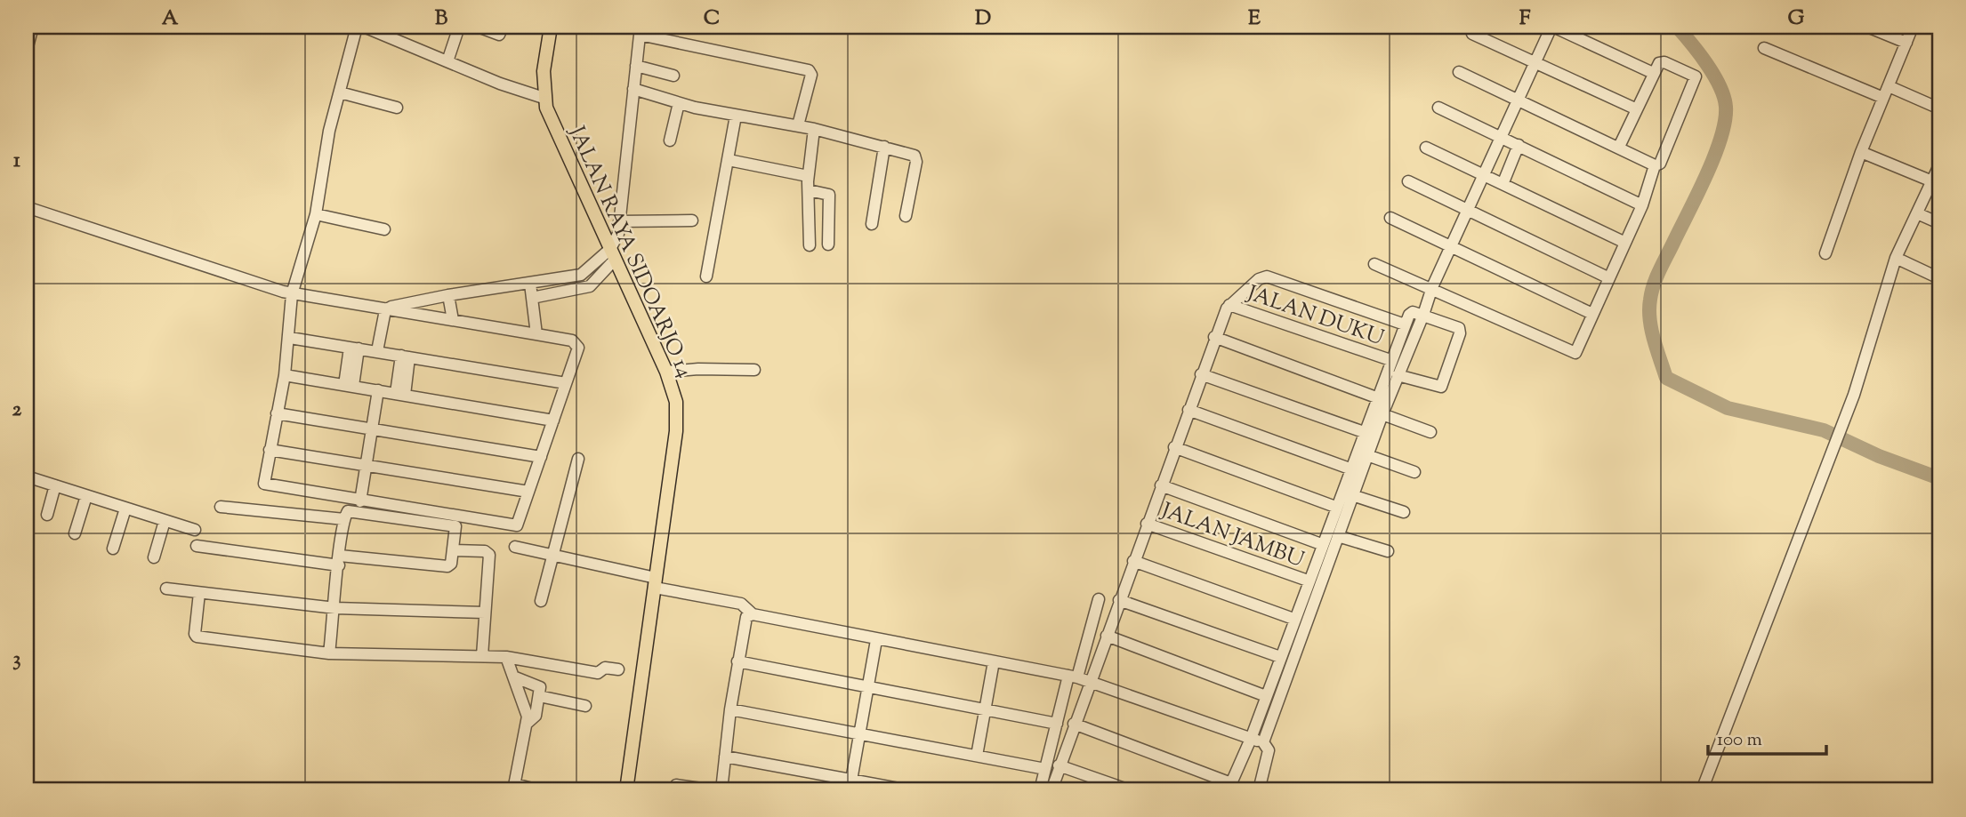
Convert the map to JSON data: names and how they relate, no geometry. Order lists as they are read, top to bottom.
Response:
{
  "streets": {
    "main road": ["JALAN RAYA SIDOARJO 14"],
    "street": ["JALAN DUKU", "JALAN JAMBU"]
  },
  "scale_bar": "100 m",
  "grid": {
    "columns": [
      "A",
      "B",
      "C",
      "D",
      "E",
      "F",
      "G"
    ],
    "rows": ["1", "2", "3"]
  }
}
